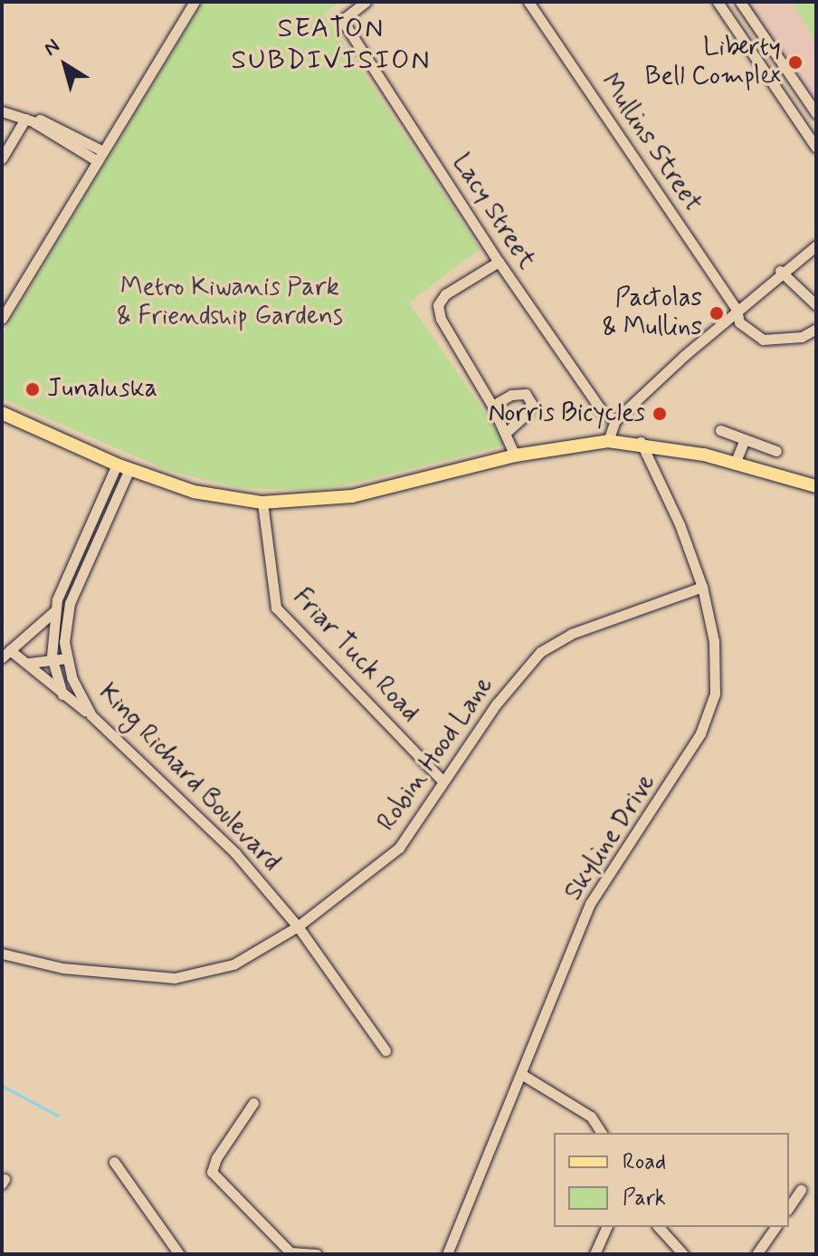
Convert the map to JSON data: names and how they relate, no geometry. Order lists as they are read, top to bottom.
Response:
{
  "streets": {
    "street": [
      "Mullins Street",
      "Lacy Street",
      "Friar Tuck Road",
      "Robin Hood Lane",
      "King Richard Boulevard",
      "Skyline Drive"
    ]
  },
  "crossings": [
    ["Friar Tuck Road", "Robin Hood Lane"],
    ["Robin Hood Lane", "King Richard Boulevard"],
    ["Robin Hood Lane", "Skyline Drive"]
  ],
  "districts": ["SEATON SUBDIVISION"],
  "parks": ["Metro Kiwanis Park & Friendship Gardens"],
  "places": [
    "Liberty Bell Complex",
    "Pactolas & Mullins",
    "Junaluska",
    "Norris Bicycles"
  ],
  "legend": ["Road", "Park"],
  "north": "top left"
}
